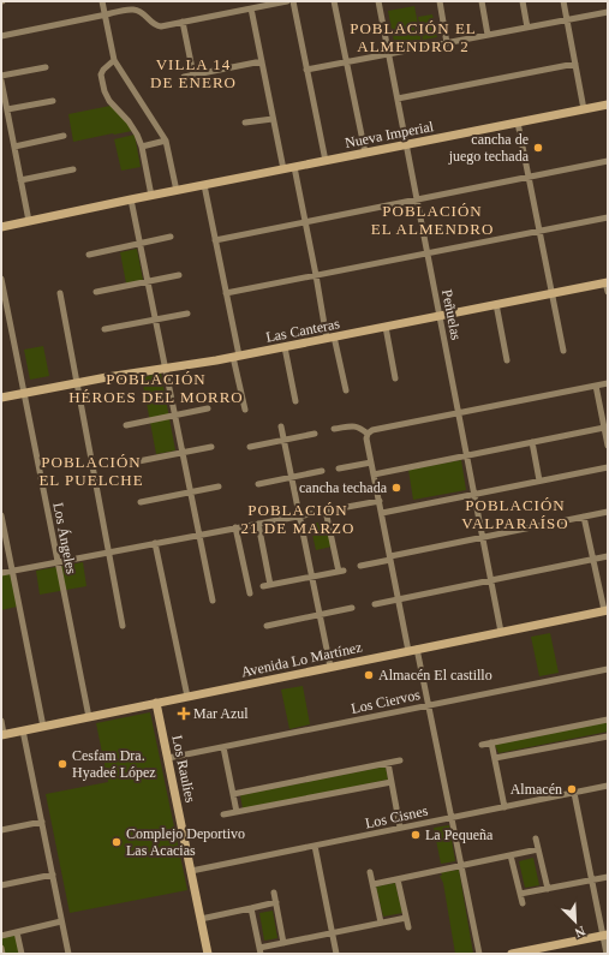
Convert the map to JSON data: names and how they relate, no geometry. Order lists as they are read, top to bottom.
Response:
{
  "streets": {
    "street": [
      "Nueva Imperial",
      "Peñuelas",
      "Las Canteras",
      "Los Ángeles",
      "Avenida Lo Martínez",
      "Los Ciervos",
      "Los Raulíes",
      "Los Cisnes"
    ]
  },
  "crossings": [
    ["Nueva Imperial", "Peñuelas"],
    ["Peñuelas", "Las Canteras"],
    ["Peñuelas", "Avenida Lo Martínez"],
    ["Las Canteras", "Los Ángeles"],
    ["Los Ángeles", "Avenida Lo Martínez"],
    ["Avenida Lo Martínez", "Los Raulíes"],
    ["Los Ciervos", "Los Raulíes"],
    ["Los Raulíes", "Los Cisnes"]
  ],
  "districts": [
    "POBLACIÓN EL ALMENDRO 2",
    "VILLA 14 DE ENERO",
    "POBLACIÓN EL ALMENDRO",
    "POBLACIÓN HÉROES DEL MORRO",
    "POBLACIÓN EL PUELCHE",
    "POBLACIÓN VALPARAÍSO",
    "POBLACIÓN 21 DE MARZO"
  ],
  "places": {
    "other": [
      "cancha de juego techada",
      "cancha techada",
      "Almacén El castillo",
      "Cesfam Dra. Hyadeé López",
      "Almacén",
      "La Pequeña",
      "Complejo Deportivo Las Acacias"
    ],
    "health": ["Mar Azul"]
  },
  "north": "bottom right"
}
